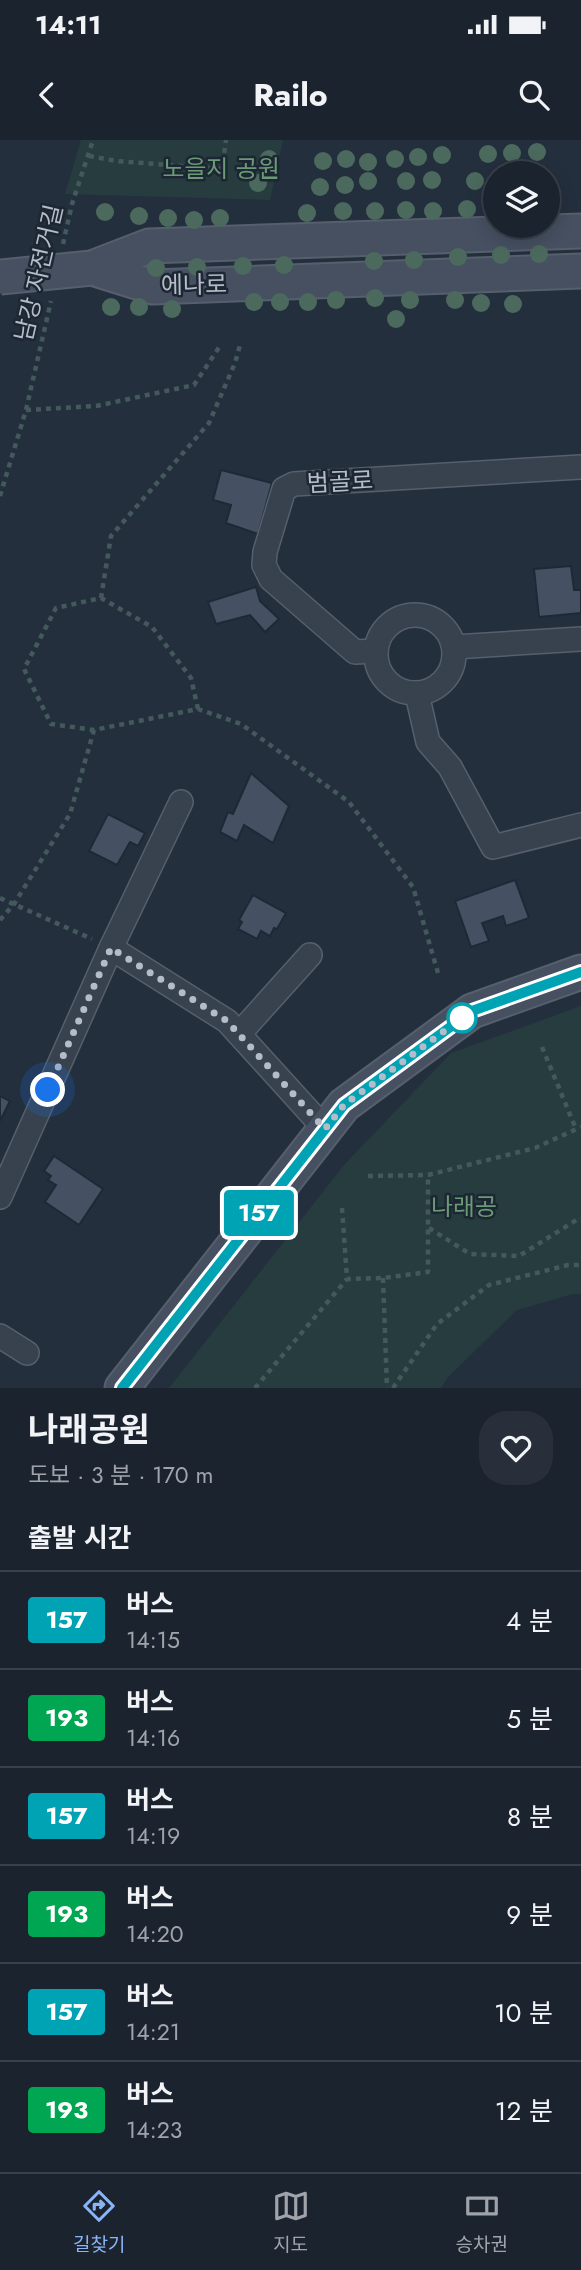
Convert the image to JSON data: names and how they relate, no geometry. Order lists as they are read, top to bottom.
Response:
{
  "streets": {
    "street": ["에나로", "범골로"],
    "path": ["남강 자전거길"]
  },
  "parks": ["노을지 공원", "나래공"],
  "lines": ["bus line 157"],
  "page": {
    "status": "14:11",
    "header": "Railo",
    "on_map": "157",
    "heading": [
      ["나래공원", "도보 · 3 분 · 170 m"],
      "출발 시간"
    ],
    "list": [
      {
        "mark": "157",
        "name": "버스",
        "note": "14:15",
        "value": "4 분"
      },
      {
        "mark": "193",
        "name": "버스",
        "note": "14:16",
        "value": "5 분"
      },
      {
        "mark": "157",
        "name": "버스",
        "note": "14:19",
        "value": "8 분"
      },
      {
        "mark": "193",
        "name": "버스",
        "note": "14:20",
        "value": "9 분"
      },
      {
        "mark": "157",
        "name": "버스",
        "note": "14:21",
        "value": "10 분"
      },
      {
        "mark": "193",
        "name": "버스",
        "note": "14:23",
        "value": "12 분"
      }
    ],
    "tabs": ["길찾기", "지도", "승차권"]
  }
}
